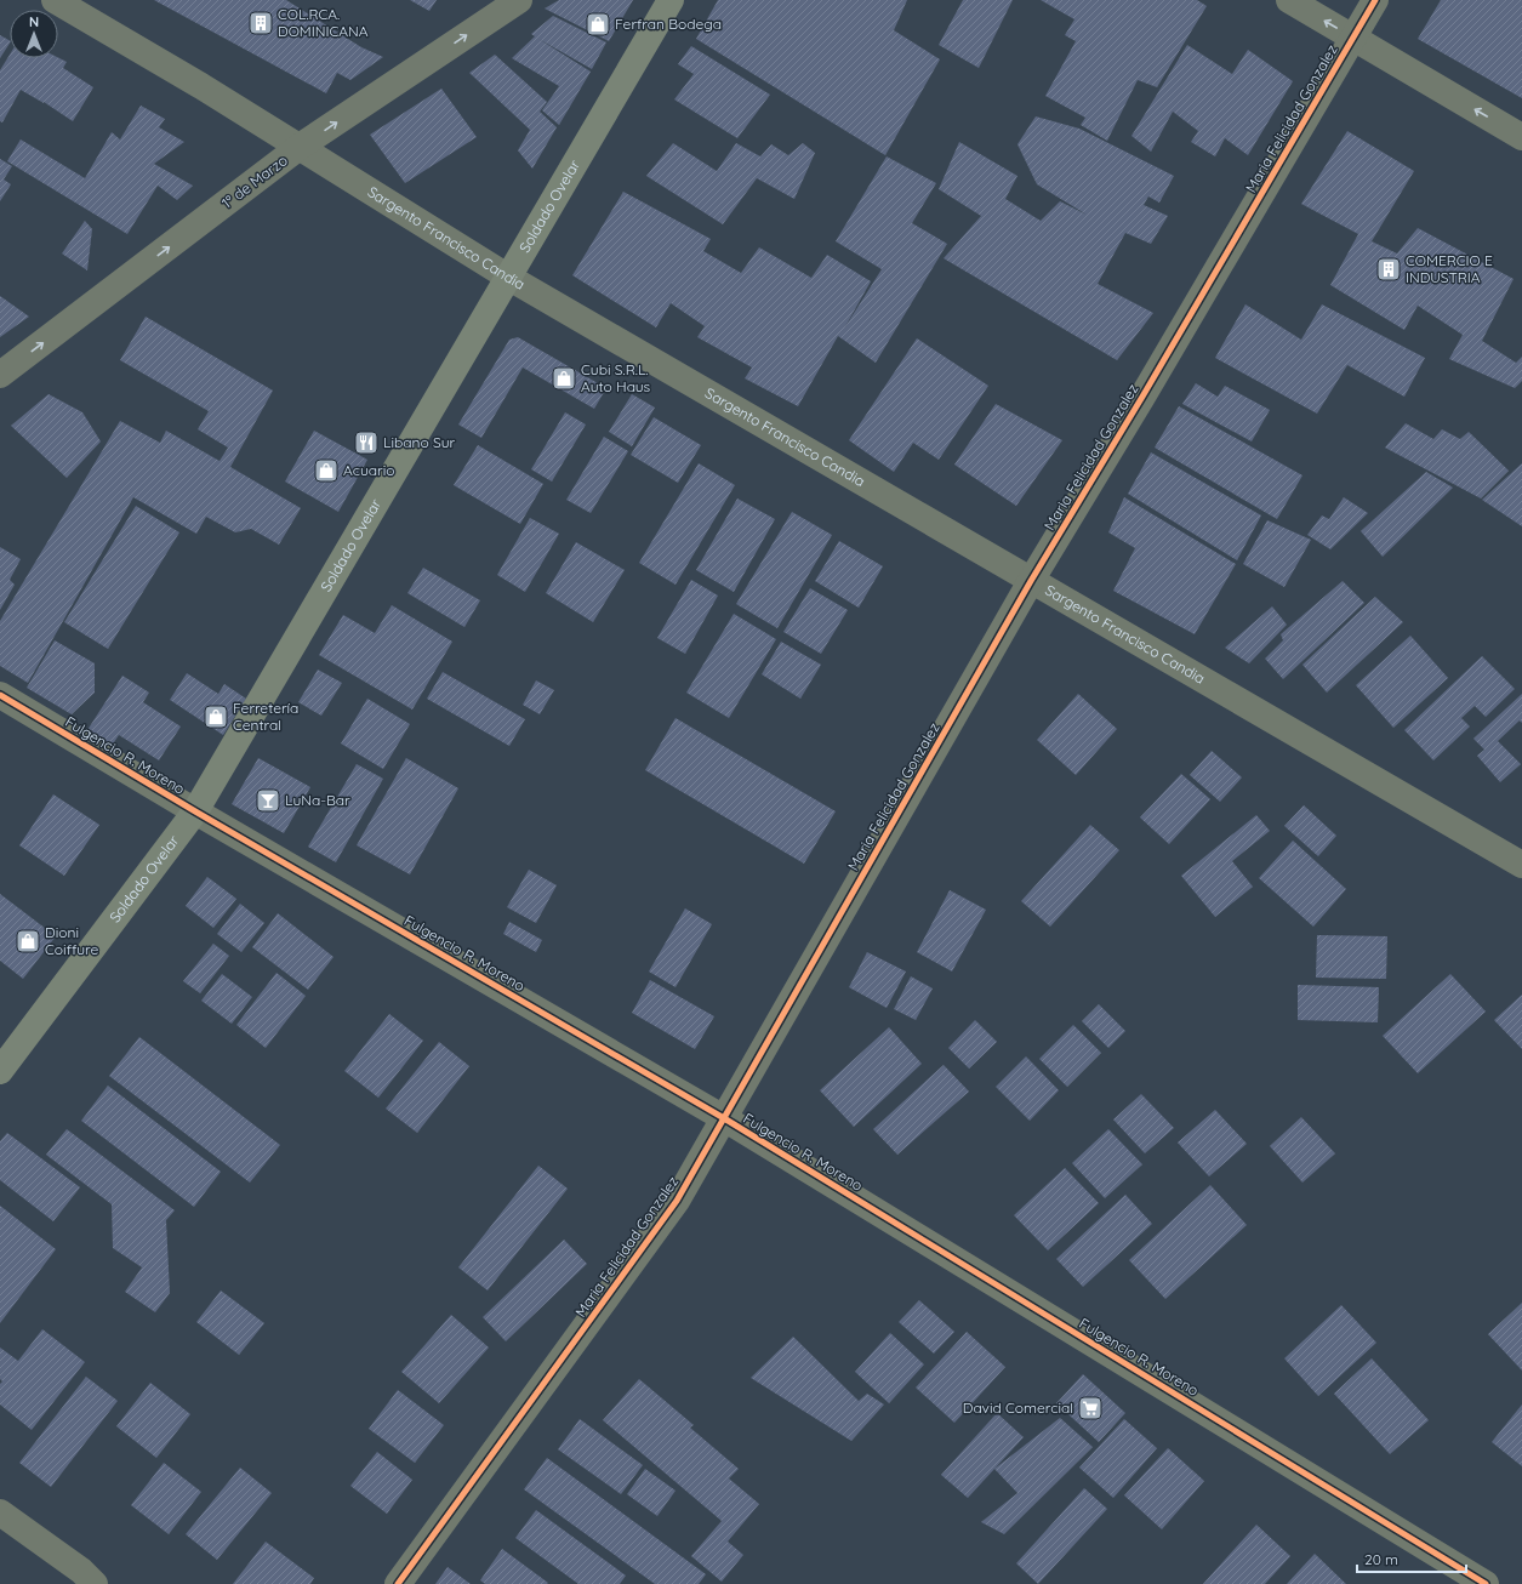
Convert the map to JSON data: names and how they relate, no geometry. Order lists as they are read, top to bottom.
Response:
{
  "streets": {
    "main road": ["Soldado Ovelar"],
    "street": [
      "Maria Felicidad Gonzalez",
      "1º de Marzo",
      "Sargento Francisco Candia",
      "Fulgencio R. Moreno"
    ]
  },
  "crossings": [
    ["Maria Felicidad Gonzalez", "Sargento Francisco Candia"],
    ["Maria Felicidad Gonzalez", "Fulgencio R. Moreno"],
    ["1º de Marzo", "Sargento Francisco Candia"],
    ["Soldado Ovelar", "Sargento Francisco Candia"],
    ["Soldado Ovelar", "Fulgencio R. Moreno"]
  ],
  "one_way": ["1º de Marzo"],
  "places": {
    "building": ["COL.RCA. DOMINICANA", "COMERCIO E INDUSTRIA"],
    "shop": [
      "Ferfran Bodega",
      "Cubi S.R.L. Auto Haus",
      "Acuario",
      "Ferretería Central",
      "Dioni Coiffure"
    ],
    "restaurant": ["Libano Sur"],
    "bar": ["LuNa-Bar"],
    "supermarket": ["David Comercial"]
  },
  "scale_bar": "20 m",
  "north": "top"
}
